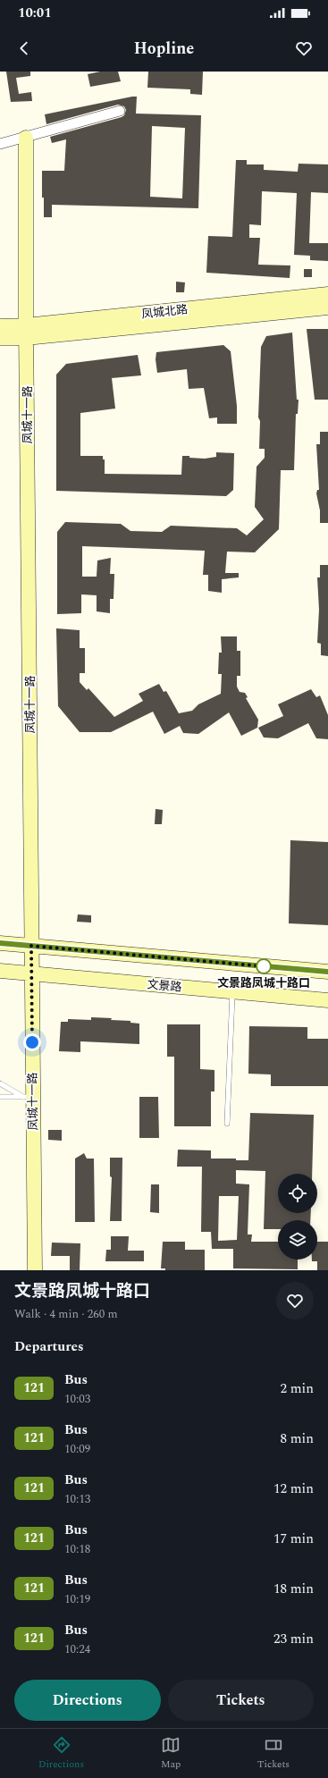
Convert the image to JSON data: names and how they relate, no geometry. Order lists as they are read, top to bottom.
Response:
{
  "streets": {
    "main road": ["凤城北路", "凤城十一路", "文景路"]
  },
  "crossings": [
    ["凤城北路", "凤城十一路"],
    ["凤城十一路", "文景路"]
  ],
  "places": ["文景路凤城十路口"],
  "lines": ["bus line 121"],
  "page": {
    "status": "10:01",
    "header": "Hopline",
    "heading": [
      ["文景路凤城十路口", "Walk · 4 min · 260 m"],
      "Departures"
    ],
    "list": [
      {
        "mark": "121",
        "name": "Bus",
        "note": "10:03",
        "value": "2 min"
      },
      {
        "mark": "121",
        "name": "Bus",
        "note": "10:09",
        "value": "8 min"
      },
      {
        "mark": "121",
        "name": "Bus",
        "note": "10:13",
        "value": "12 min"
      },
      {
        "mark": "121",
        "name": "Bus",
        "note": "10:18",
        "value": "17 min"
      },
      {
        "mark": "121",
        "name": "Bus",
        "note": "10:19",
        "value": "18 min"
      },
      {
        "mark": "121",
        "name": "Bus",
        "note": "10:24",
        "value": "23 min"
      }
    ],
    "buttons": ["Directions", "Tickets"],
    "tabs": ["Directions", "Map", "Tickets"]
  }
}
